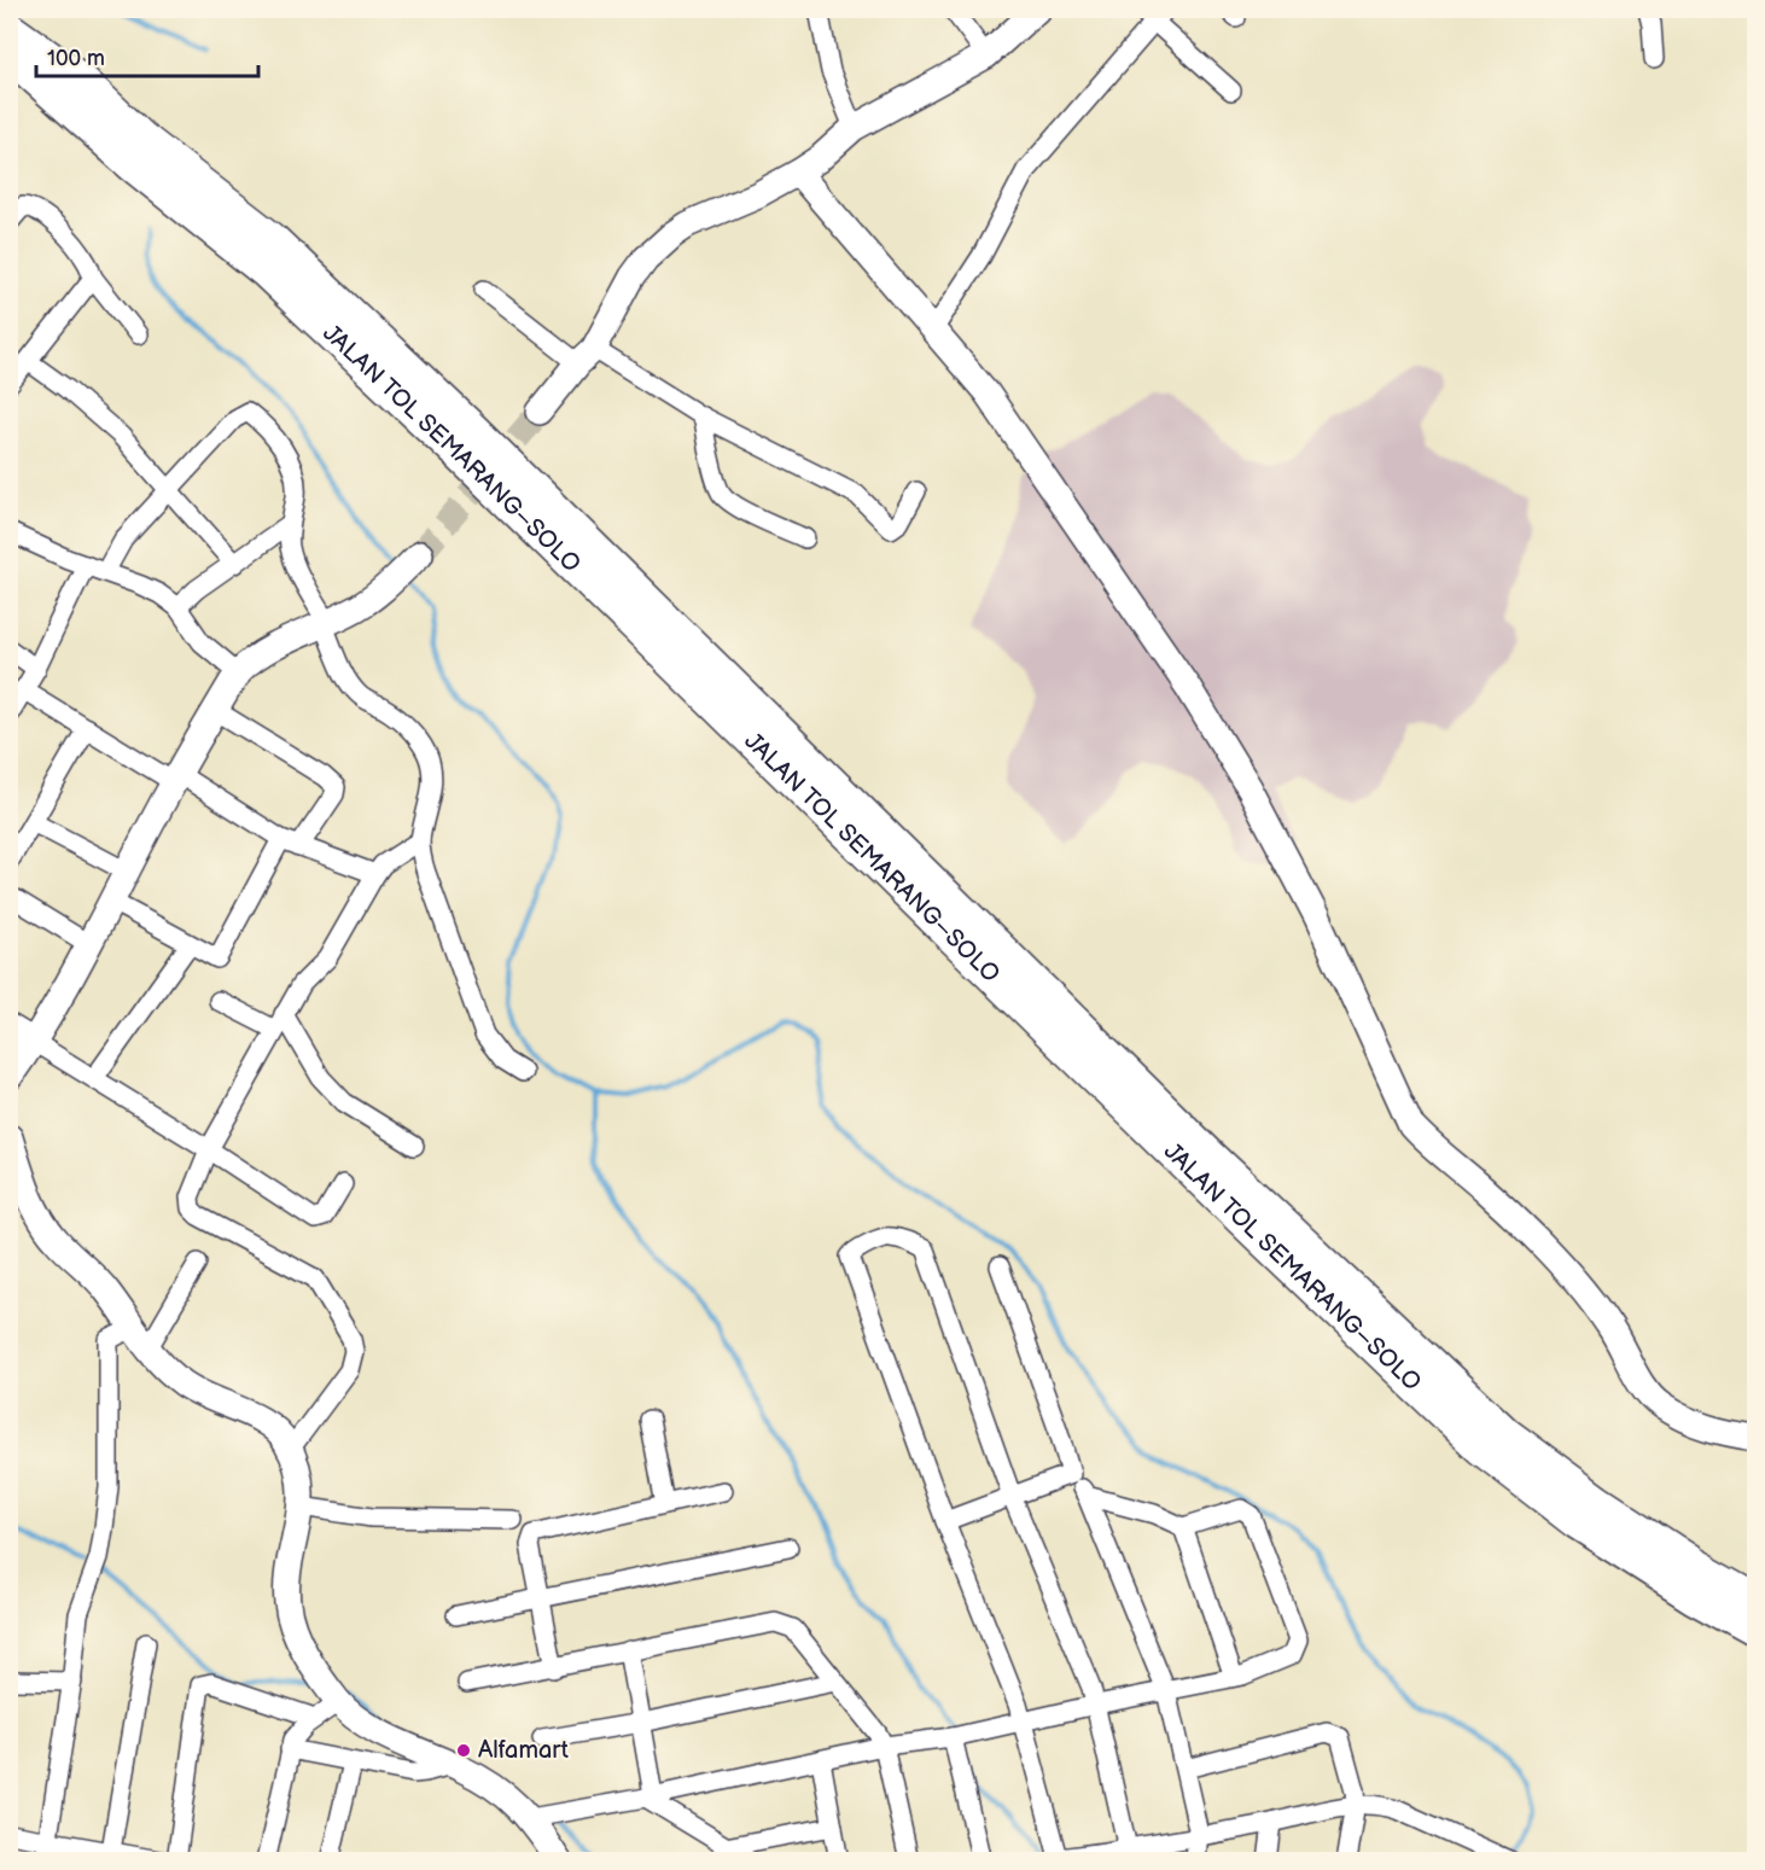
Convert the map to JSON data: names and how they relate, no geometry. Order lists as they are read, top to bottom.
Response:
{
  "streets": {
    "highway": ["JALAN TOL SEMARANG–SOLO"]
  },
  "places": ["Alfamart"],
  "scale_bar": "100 m"
}
